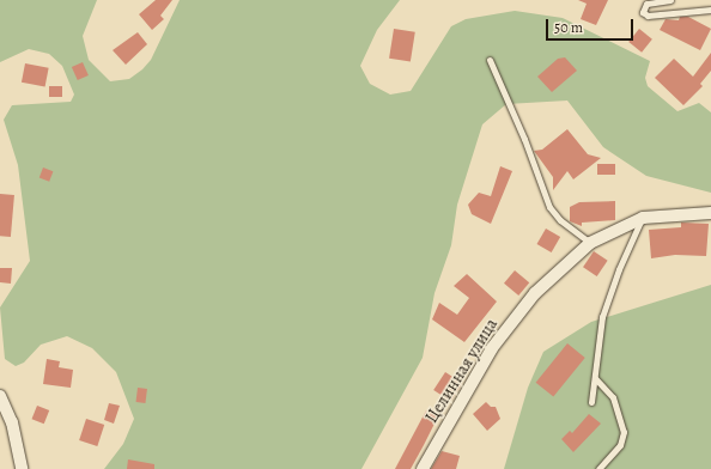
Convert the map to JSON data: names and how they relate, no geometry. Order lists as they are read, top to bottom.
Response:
{
  "streets": {
    "street": ["Целинная улица"]
  },
  "scale_bar": "50 m"
}
